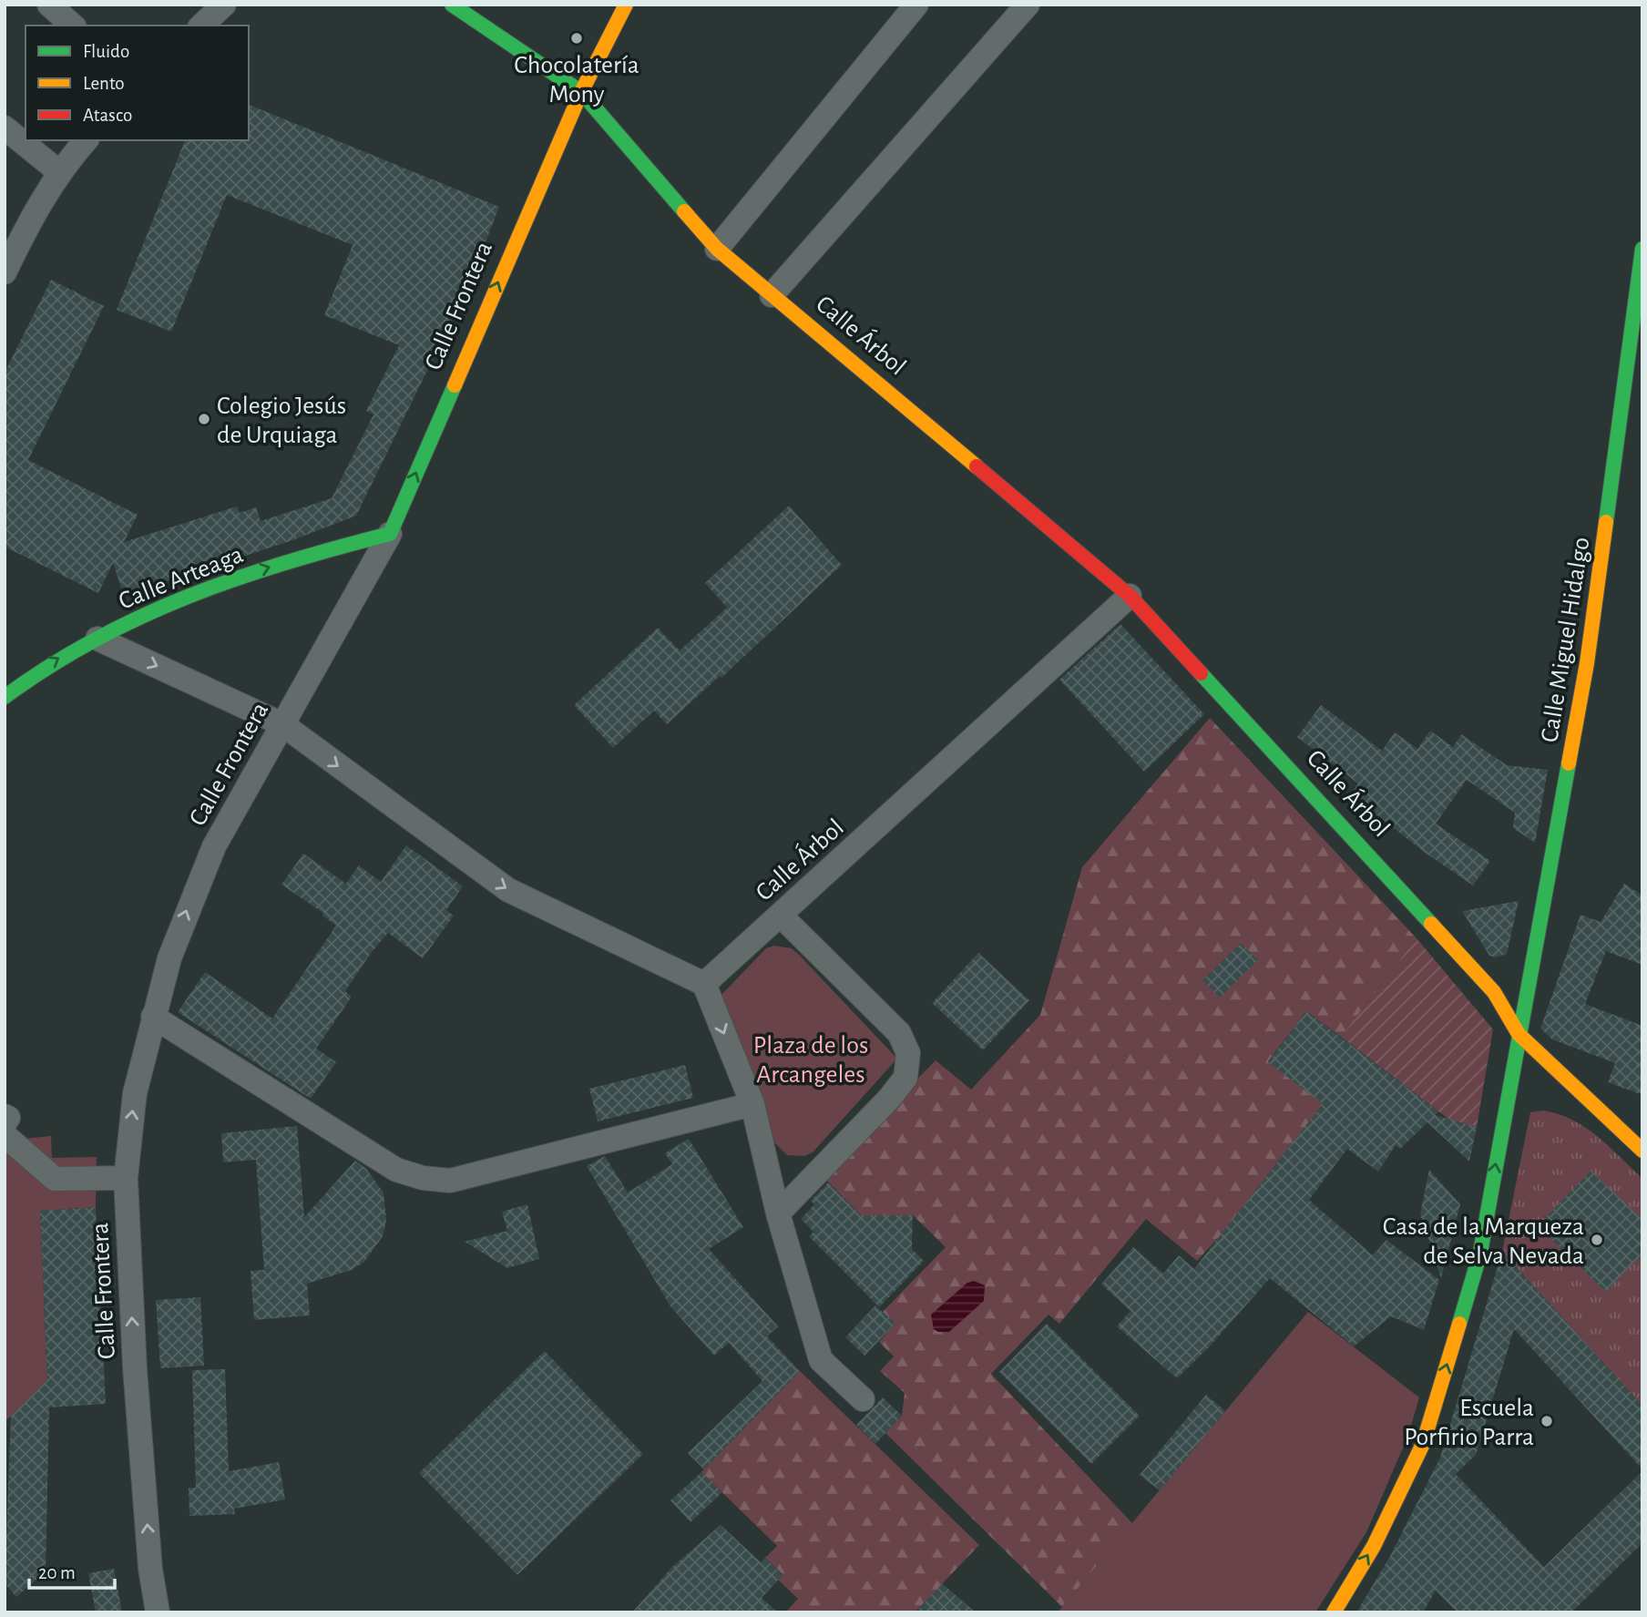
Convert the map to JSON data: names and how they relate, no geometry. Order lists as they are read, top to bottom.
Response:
{
  "streets": {
    "street": [
      "Calle Frontera",
      "Calle Árbol",
      "Calle Arteaga",
      "Calle Miguel Hidalgo"
    ]
  },
  "crossings": [
    ["Calle Frontera", "Calle Árbol"],
    ["Calle Frontera", "Calle Arteaga"],
    ["Calle Árbol", "Calle Miguel Hidalgo"]
  ],
  "one_way": ["Calle Frontera", "Calle Arteaga", "Calle Miguel Hidalgo"],
  "parks": ["Plaza de los Arcangeles"],
  "places": [
    "Chocolatería Mony",
    "Colegio Jesús de Urquiaga",
    "Casa de la Marqueza de Selva Nevada",
    "Escuela Porfirio Parra"
  ],
  "legend": ["Fluido", "Lento", "Atasco"],
  "scale_bar": "20 m"
}
